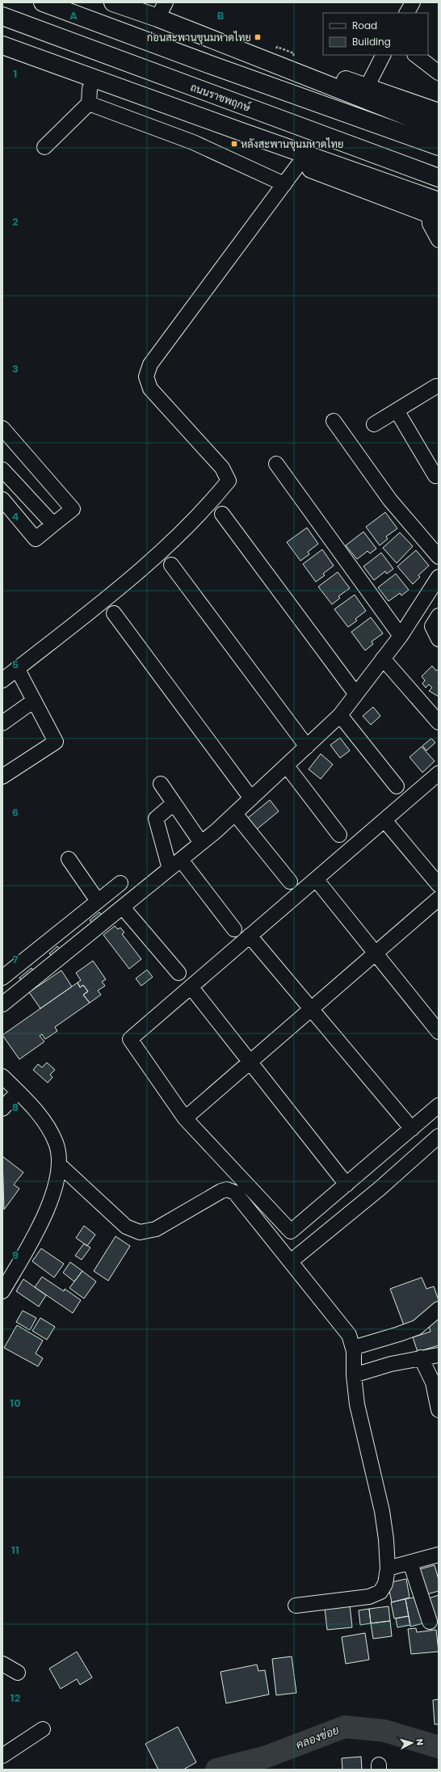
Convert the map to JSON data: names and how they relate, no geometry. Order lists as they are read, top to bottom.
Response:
{
  "streets": {
    "main road": ["ถนนราชพฤกษ์"]
  },
  "water": ["คลองข่อย"],
  "places": {
    "transit": ["ก่อนสะพานขุนมหาดไทย", "หลังสะพานขุนมหาดไทย"]
  },
  "legend": ["Road", "Building"],
  "north": "right",
  "grid": {
    "columns": ["A", "B"],
    "rows": [
      "1",
      "2",
      "3",
      "4",
      "5",
      "6",
      "7",
      "8",
      "9",
      "10",
      "11",
      "12"
    ]
  }
}
